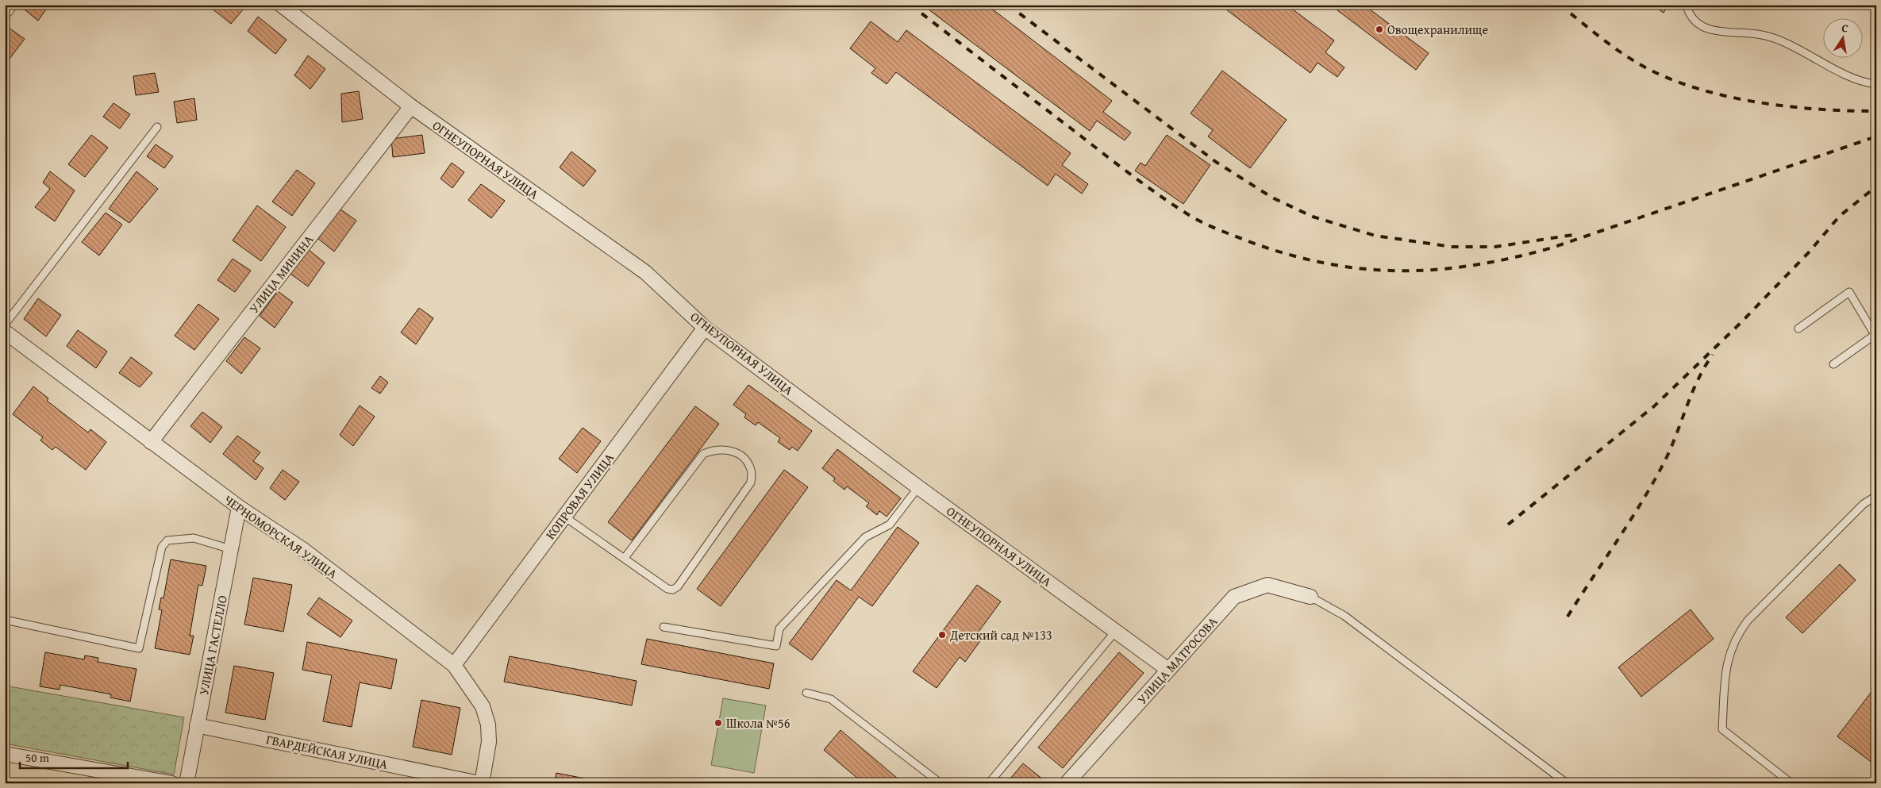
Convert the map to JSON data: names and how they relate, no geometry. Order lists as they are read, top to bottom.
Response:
{
  "streets": {
    "street": [
      "ОГНЕУПОРНАЯ УЛИЦА",
      "УЛИЦА МИНИНА",
      "КОПРОВАЯ УЛИЦА",
      "ЧЕРНОМОРСКАЯ УЛИЦА",
      "УЛИЦА ГАСТЕЛЛО",
      "УЛИЦА МАТРОСОВА",
      "ГВАРДЕЙСКАЯ УЛИЦА"
    ]
  },
  "crossings": [
    ["ОГНЕУПОРНАЯ УЛИЦА", "УЛИЦА МИНИНА"],
    ["ОГНЕУПОРНАЯ УЛИЦА", "КОПРОВАЯ УЛИЦА"],
    ["ОГНЕУПОРНАЯ УЛИЦА", "УЛИЦА МАТРОСОВА"],
    ["УЛИЦА МИНИНА", "ЧЕРНОМОРСКАЯ УЛИЦА"],
    ["КОПРОВАЯ УЛИЦА", "ЧЕРНОМОРСКАЯ УЛИЦА"],
    ["ЧЕРНОМОРСКАЯ УЛИЦА", "УЛИЦА ГАСТЕЛЛО"],
    ["ЧЕРНОМОРСКАЯ УЛИЦА", "ГВАРДЕЙСКАЯ УЛИЦА"],
    ["УЛИЦА ГАСТЕЛЛО", "ГВАРДЕЙСКАЯ УЛИЦА"]
  ],
  "places": ["Овощехранилище", "Детский сад №133", "Школа №56"],
  "scale_bar": "50 m",
  "north": "top"
}
